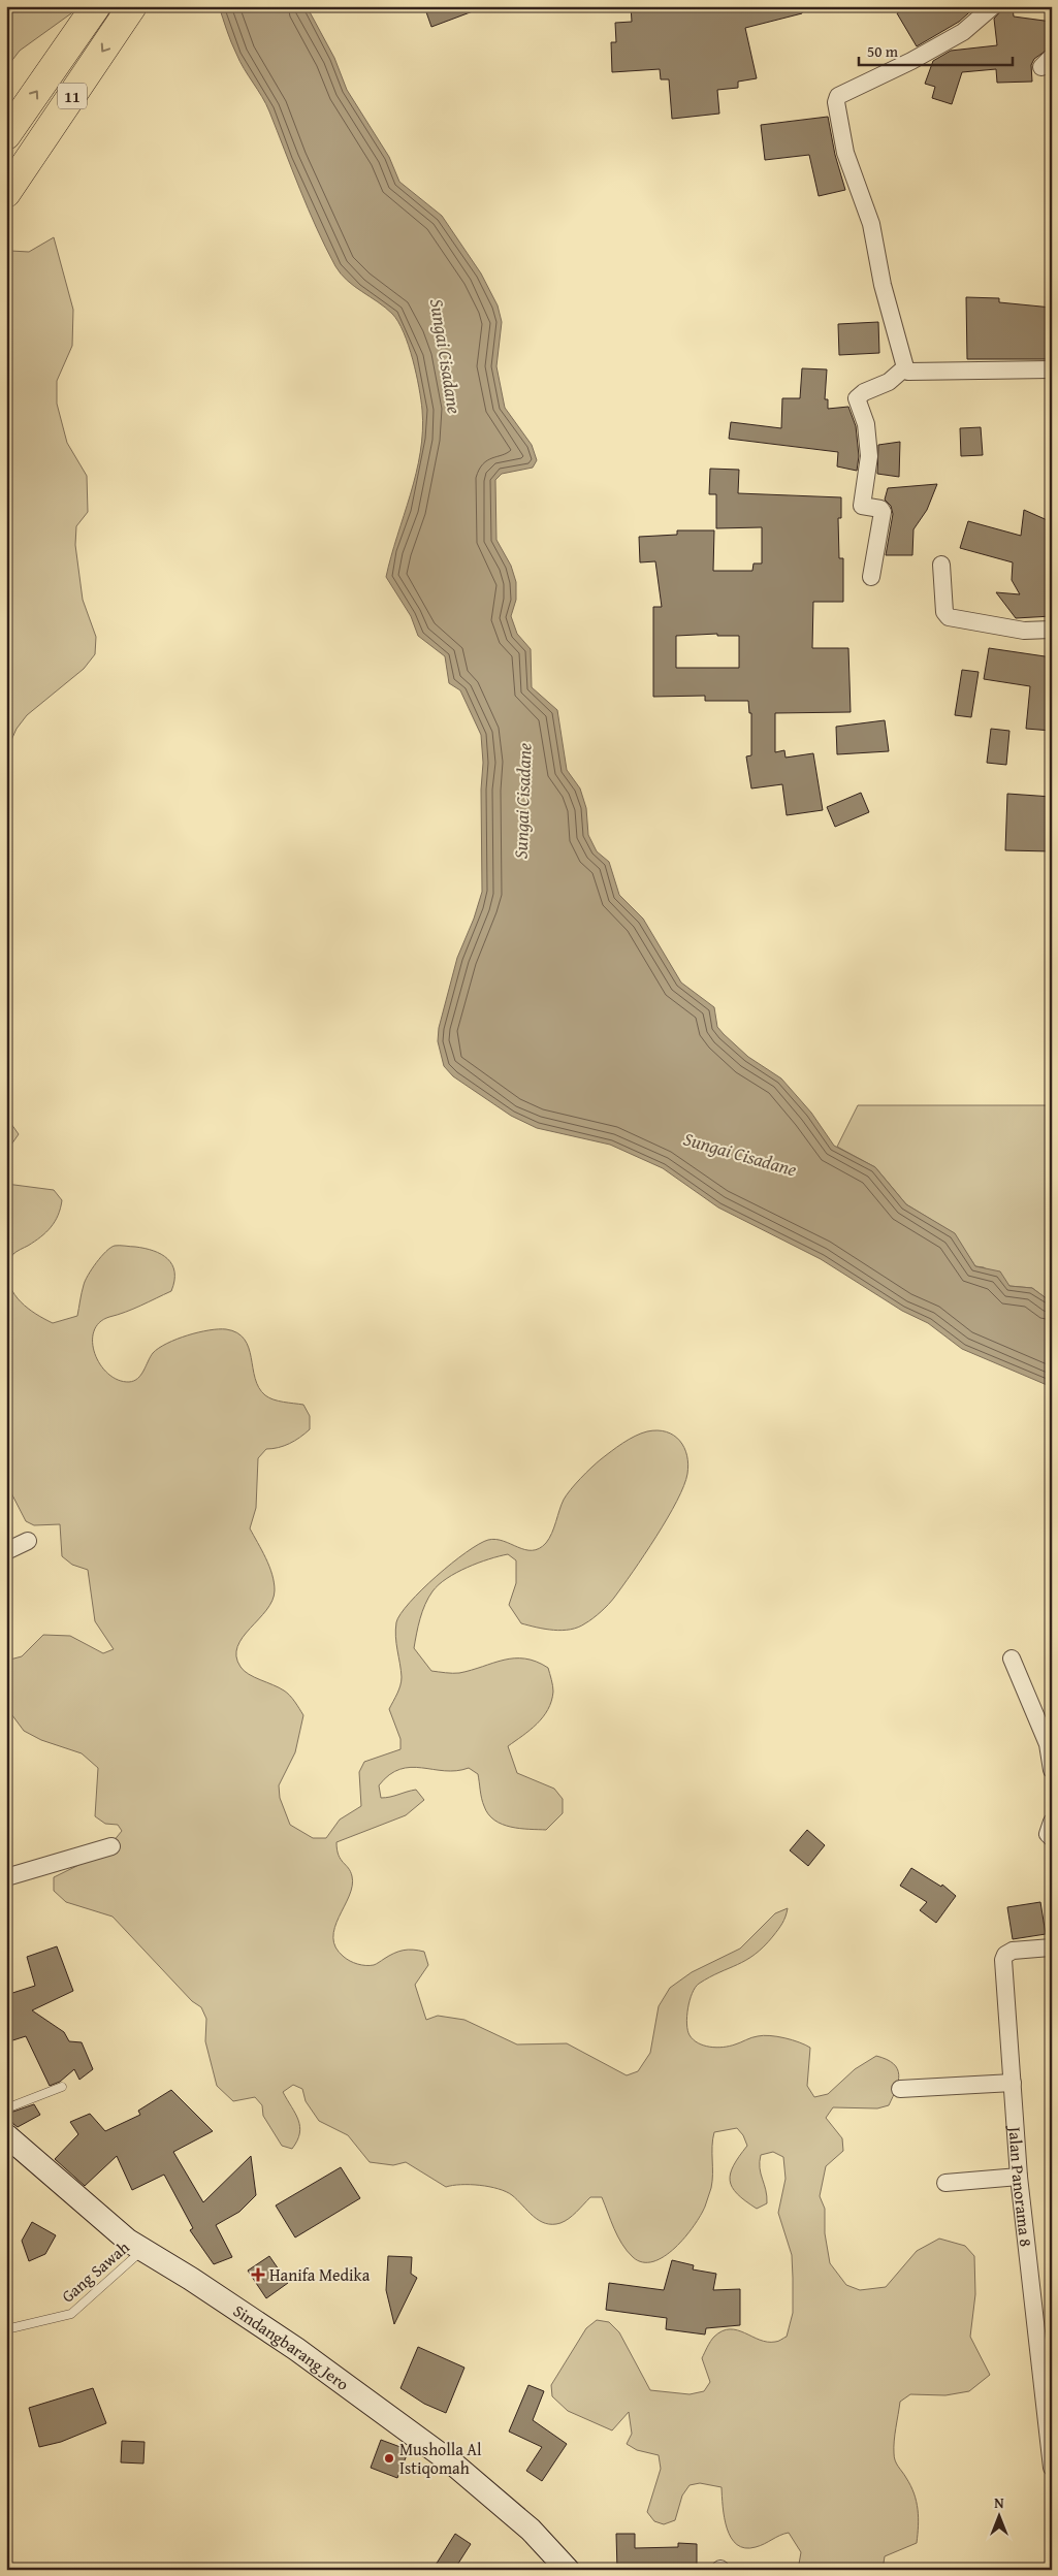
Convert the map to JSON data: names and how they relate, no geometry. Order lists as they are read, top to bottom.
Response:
{
  "streets": {
    "highway": ["11"],
    "street": ["Jalan Panorama 8", "Sindangbarang Jero"],
    "lane": ["Gang Sawah"]
  },
  "crossings": [
    ["Gang Sawah", "Sindangbarang Jero"]
  ],
  "water": ["Sungai Cisadane"],
  "places": {
    "health": ["Hanifa Medika"],
    "other": ["Musholla Al Istiqomah"]
  },
  "scale_bar": "50 m",
  "north": "top"
}
